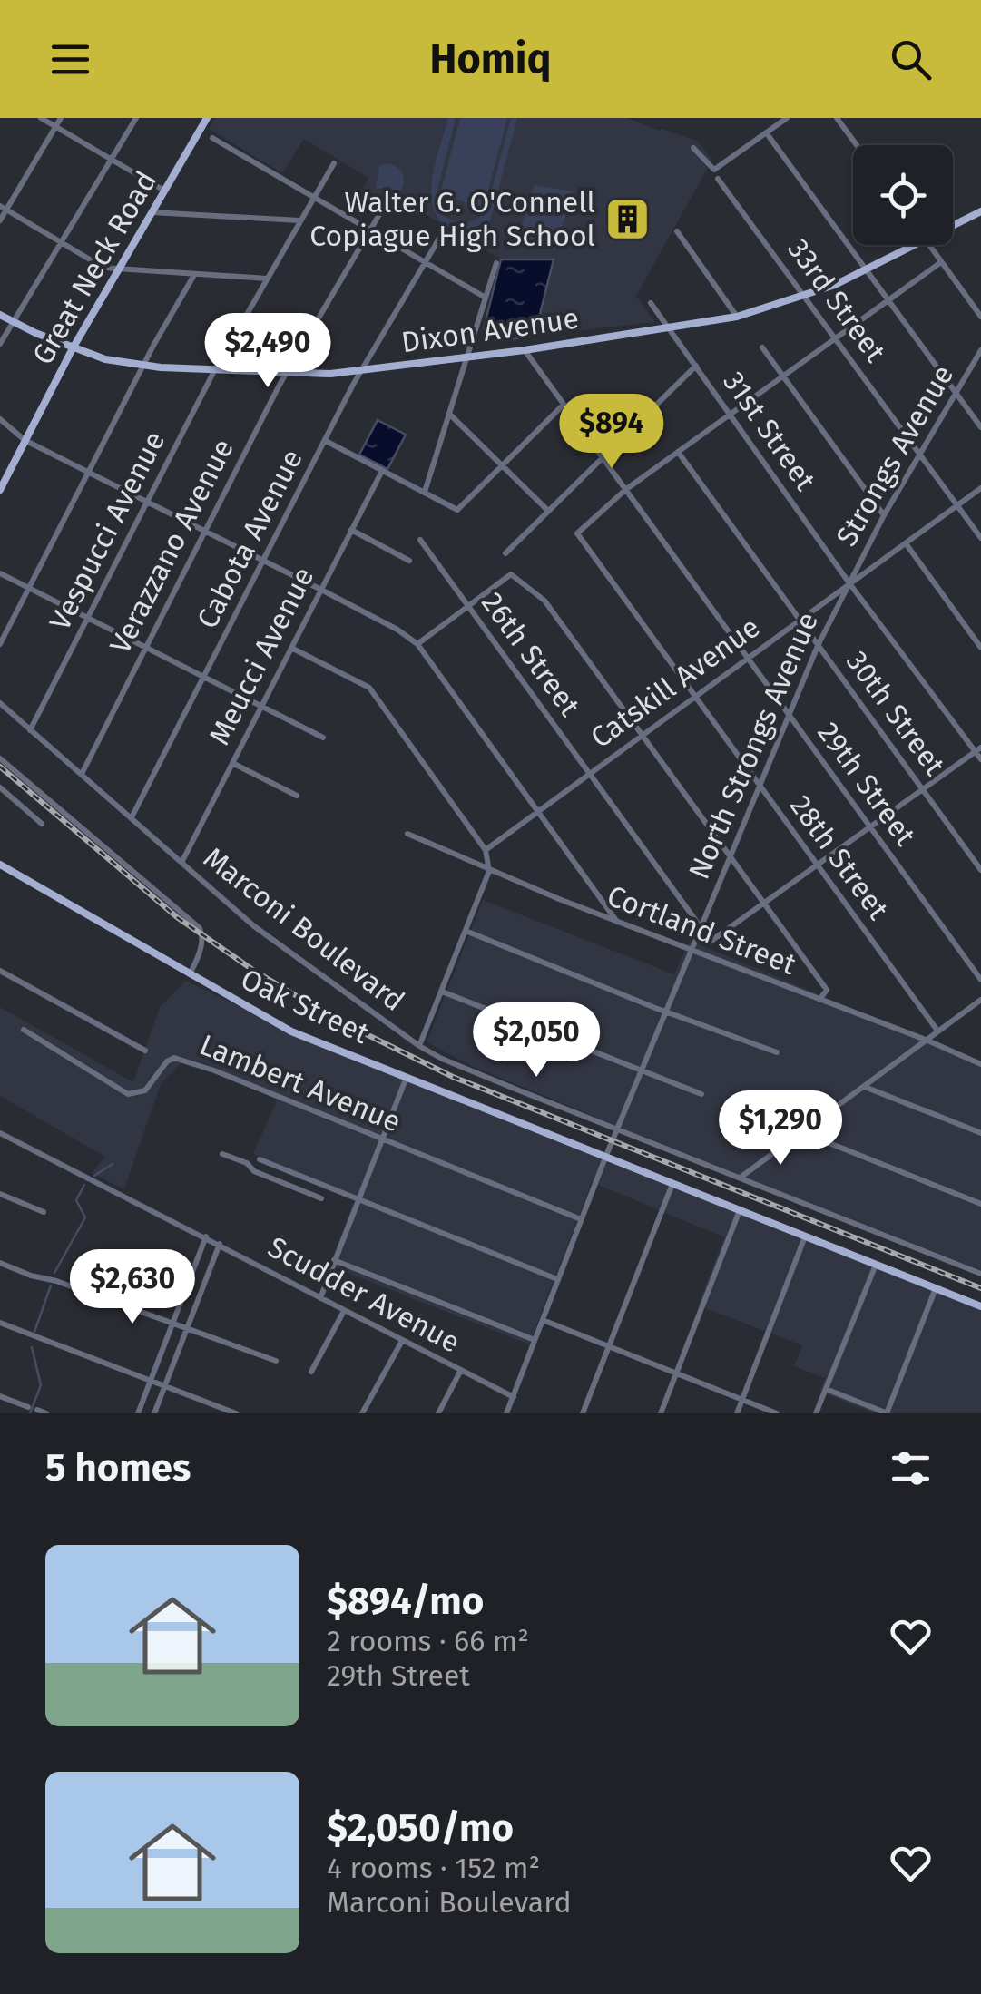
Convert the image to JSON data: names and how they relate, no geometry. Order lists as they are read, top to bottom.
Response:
{
  "streets": {
    "main road": ["Great Neck Road", "Dixon Avenue", "Oak Street"],
    "street": [
      "33rd Street",
      "31st Street",
      "Strongs Avenue",
      "Vespucci Avenue",
      "Cabota Avenue",
      "Verazzano Avenue",
      "26th Street",
      "Meucci Avenue",
      "Catskill Avenue",
      "30th Street",
      "North Strongs Avenue",
      "29th Street",
      "28th Street",
      "Marconi Boulevard",
      "Cortland Street",
      "Lambert Avenue",
      "Scudder Avenue"
    ]
  },
  "crossings": [
    ["Great Neck Road", "Dixon Avenue"],
    ["33rd Street", "Dixon Avenue"],
    ["33rd Street", "Strongs Avenue"],
    ["33rd Street", "Catskill Avenue"],
    ["Dixon Avenue", "31st Street"],
    ["Dixon Avenue", "Vespucci Avenue"],
    ["Dixon Avenue", "Cabota Avenue"],
    ["Dixon Avenue", "Verazzano Avenue"],
    ["Dixon Avenue", "29th Street"],
    ["31st Street", "Strongs Avenue"],
    ["31st Street", "Catskill Avenue"],
    ["31st Street", "North Strongs Avenue"],
    ["Strongs Avenue", "Catskill Avenue"],
    ["Strongs Avenue", "North Strongs Avenue"],
    ["Vespucci Avenue", "Marconi Boulevard"],
    ["Cabota Avenue", "Marconi Boulevard"],
    ["Verazzano Avenue", "Marconi Boulevard"],
    ["26th Street", "Catskill Avenue"],
    ["26th Street", "North Strongs Avenue"],
    ["Meucci Avenue", "Marconi Boulevard"],
    ["Catskill Avenue", "30th Street"],
    ["Catskill Avenue", "North Strongs Avenue"],
    ["Catskill Avenue", "29th Street"],
    ["Catskill Avenue", "28th Street"],
    ["30th Street", "North Strongs Avenue"],
    ["North Strongs Avenue", "29th Street"],
    ["North Strongs Avenue", "28th Street"],
    ["North Strongs Avenue", "Marconi Boulevard"],
    ["North Strongs Avenue", "Cortland Street"],
    ["North Strongs Avenue", "Oak Street"],
    ["North Strongs Avenue", "Lambert Avenue"],
    ["North Strongs Avenue", "Scudder Avenue"],
    ["29th Street", "28th Street"]
  ],
  "places": {
    "building": ["Walter G. O'Connell Copiague High School"]
  },
  "page": {
    "header": "Homiq",
    "price": [
      "$2,490",
      "$894",
      "$2,050",
      "$1,290",
      "$2,630"
    ],
    "heading": "5 homes",
    "list": [
      {
        "name": "$894/mo",
        "note": "2 rooms · 66 m² · 29th Street"
      },
      {
        "name": "$2,050/mo",
        "note": "4 rooms · 152 m² · Marconi Boulevard"
      }
    ]
  }
}
